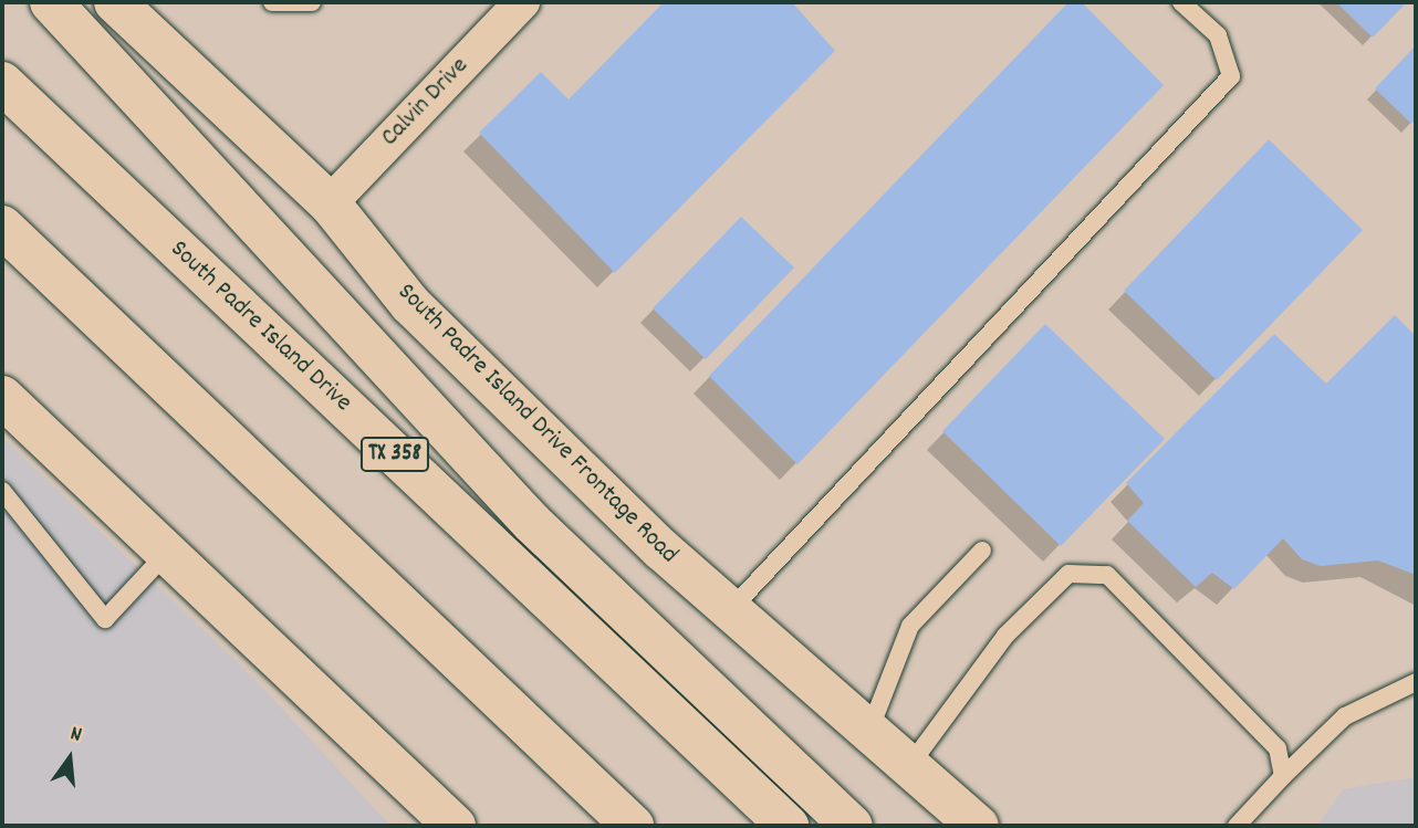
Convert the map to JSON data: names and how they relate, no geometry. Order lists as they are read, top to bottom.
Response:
{
  "streets": {
    "main road": ["South Padre Island Drive", "South Padre Island Drive Frontage Road", "TX 358"],
    "street": ["Calvin Drive"]
  },
  "crossings": [
    ["Calvin Drive", "South Padre Island Drive Frontage Road"]
  ],
  "north": "top"
}
